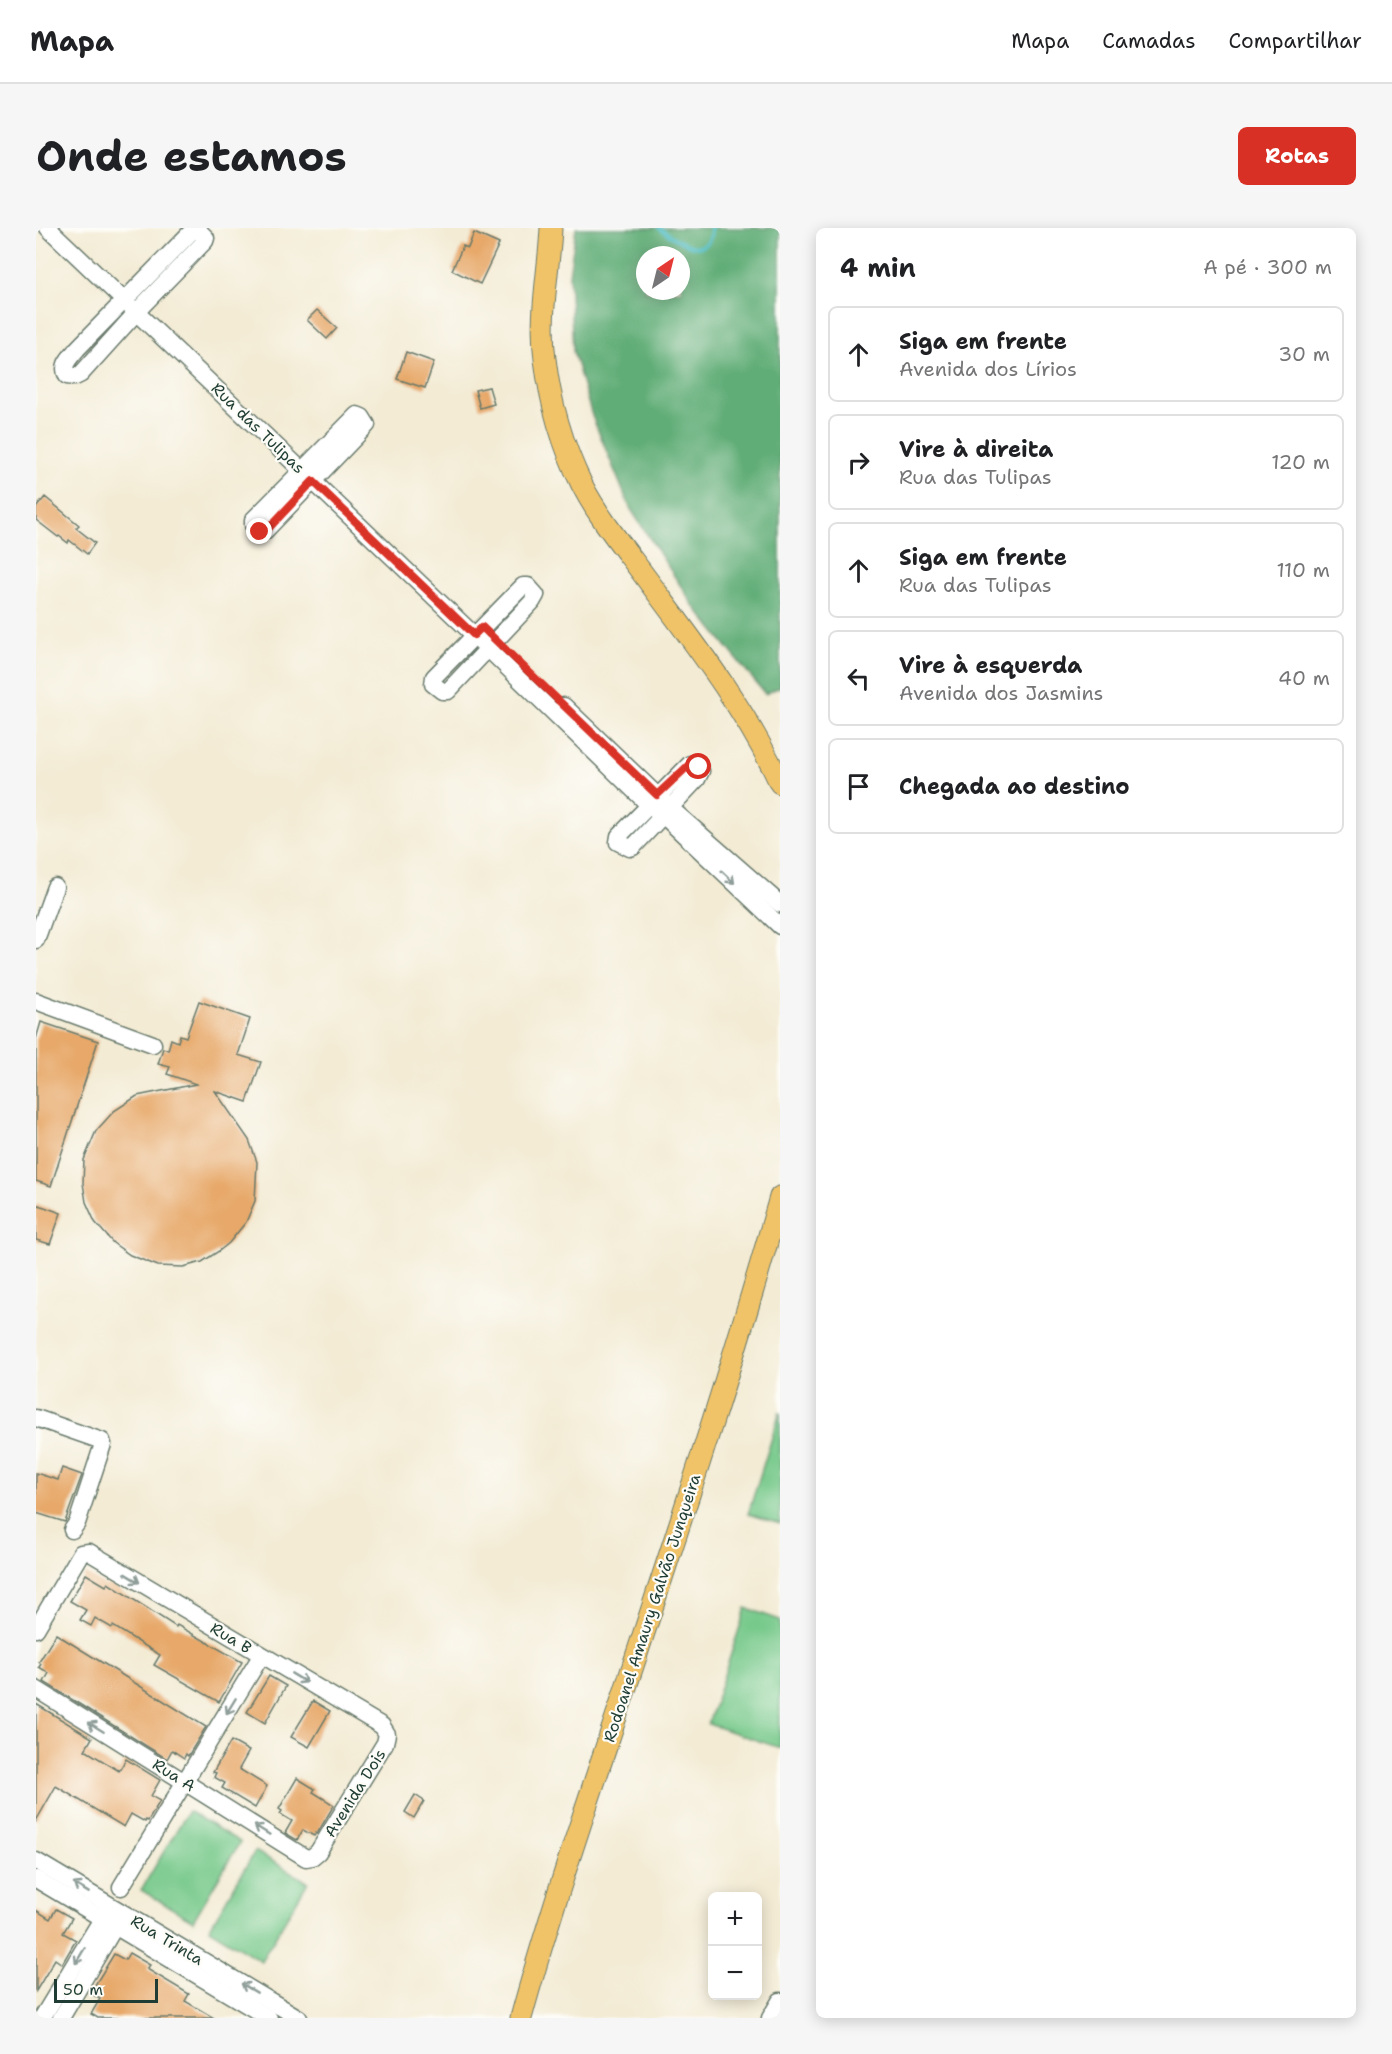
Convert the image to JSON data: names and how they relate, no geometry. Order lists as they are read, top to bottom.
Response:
{
  "streets": {
    "main road": ["Rodoanel Amaury Galvão Junqueira"],
    "street": [
      "Rua das Tulipas",
      "Rua B",
      "Rua A",
      "Avenida Dois",
      "Rua Trinta"
    ]
  },
  "crossings": [
    ["Rua B", "Avenida Dois"],
    ["Rua A", "Avenida Dois"]
  ],
  "one_way": ["Rua B", "Rua A"],
  "scale_bar": "50 m",
  "north": "top right",
  "page": {
    "header": "Mapa",
    "nav": ["Mapa", "Camadas", "Compartilhar"],
    "buttons": "Rotas",
    "title": "Onde estamos",
    "heading": ["4 min", "A pé · 300 m"],
    "list": [
      ["Siga em frente", "Avenida dos Lírios", "30 m"],
      ["Vire à direita", "Rua das Tulipas", "120 m"],
      ["Siga em frente", "Rua das Tulipas", "110 m"],
      ["Vire à esquerda", "Avenida dos Jasmins", "40 m"],
      "Chegada ao destino"
    ],
    "map_buttons": ["+", "−"],
    "scale": "50 m"
  }
}
